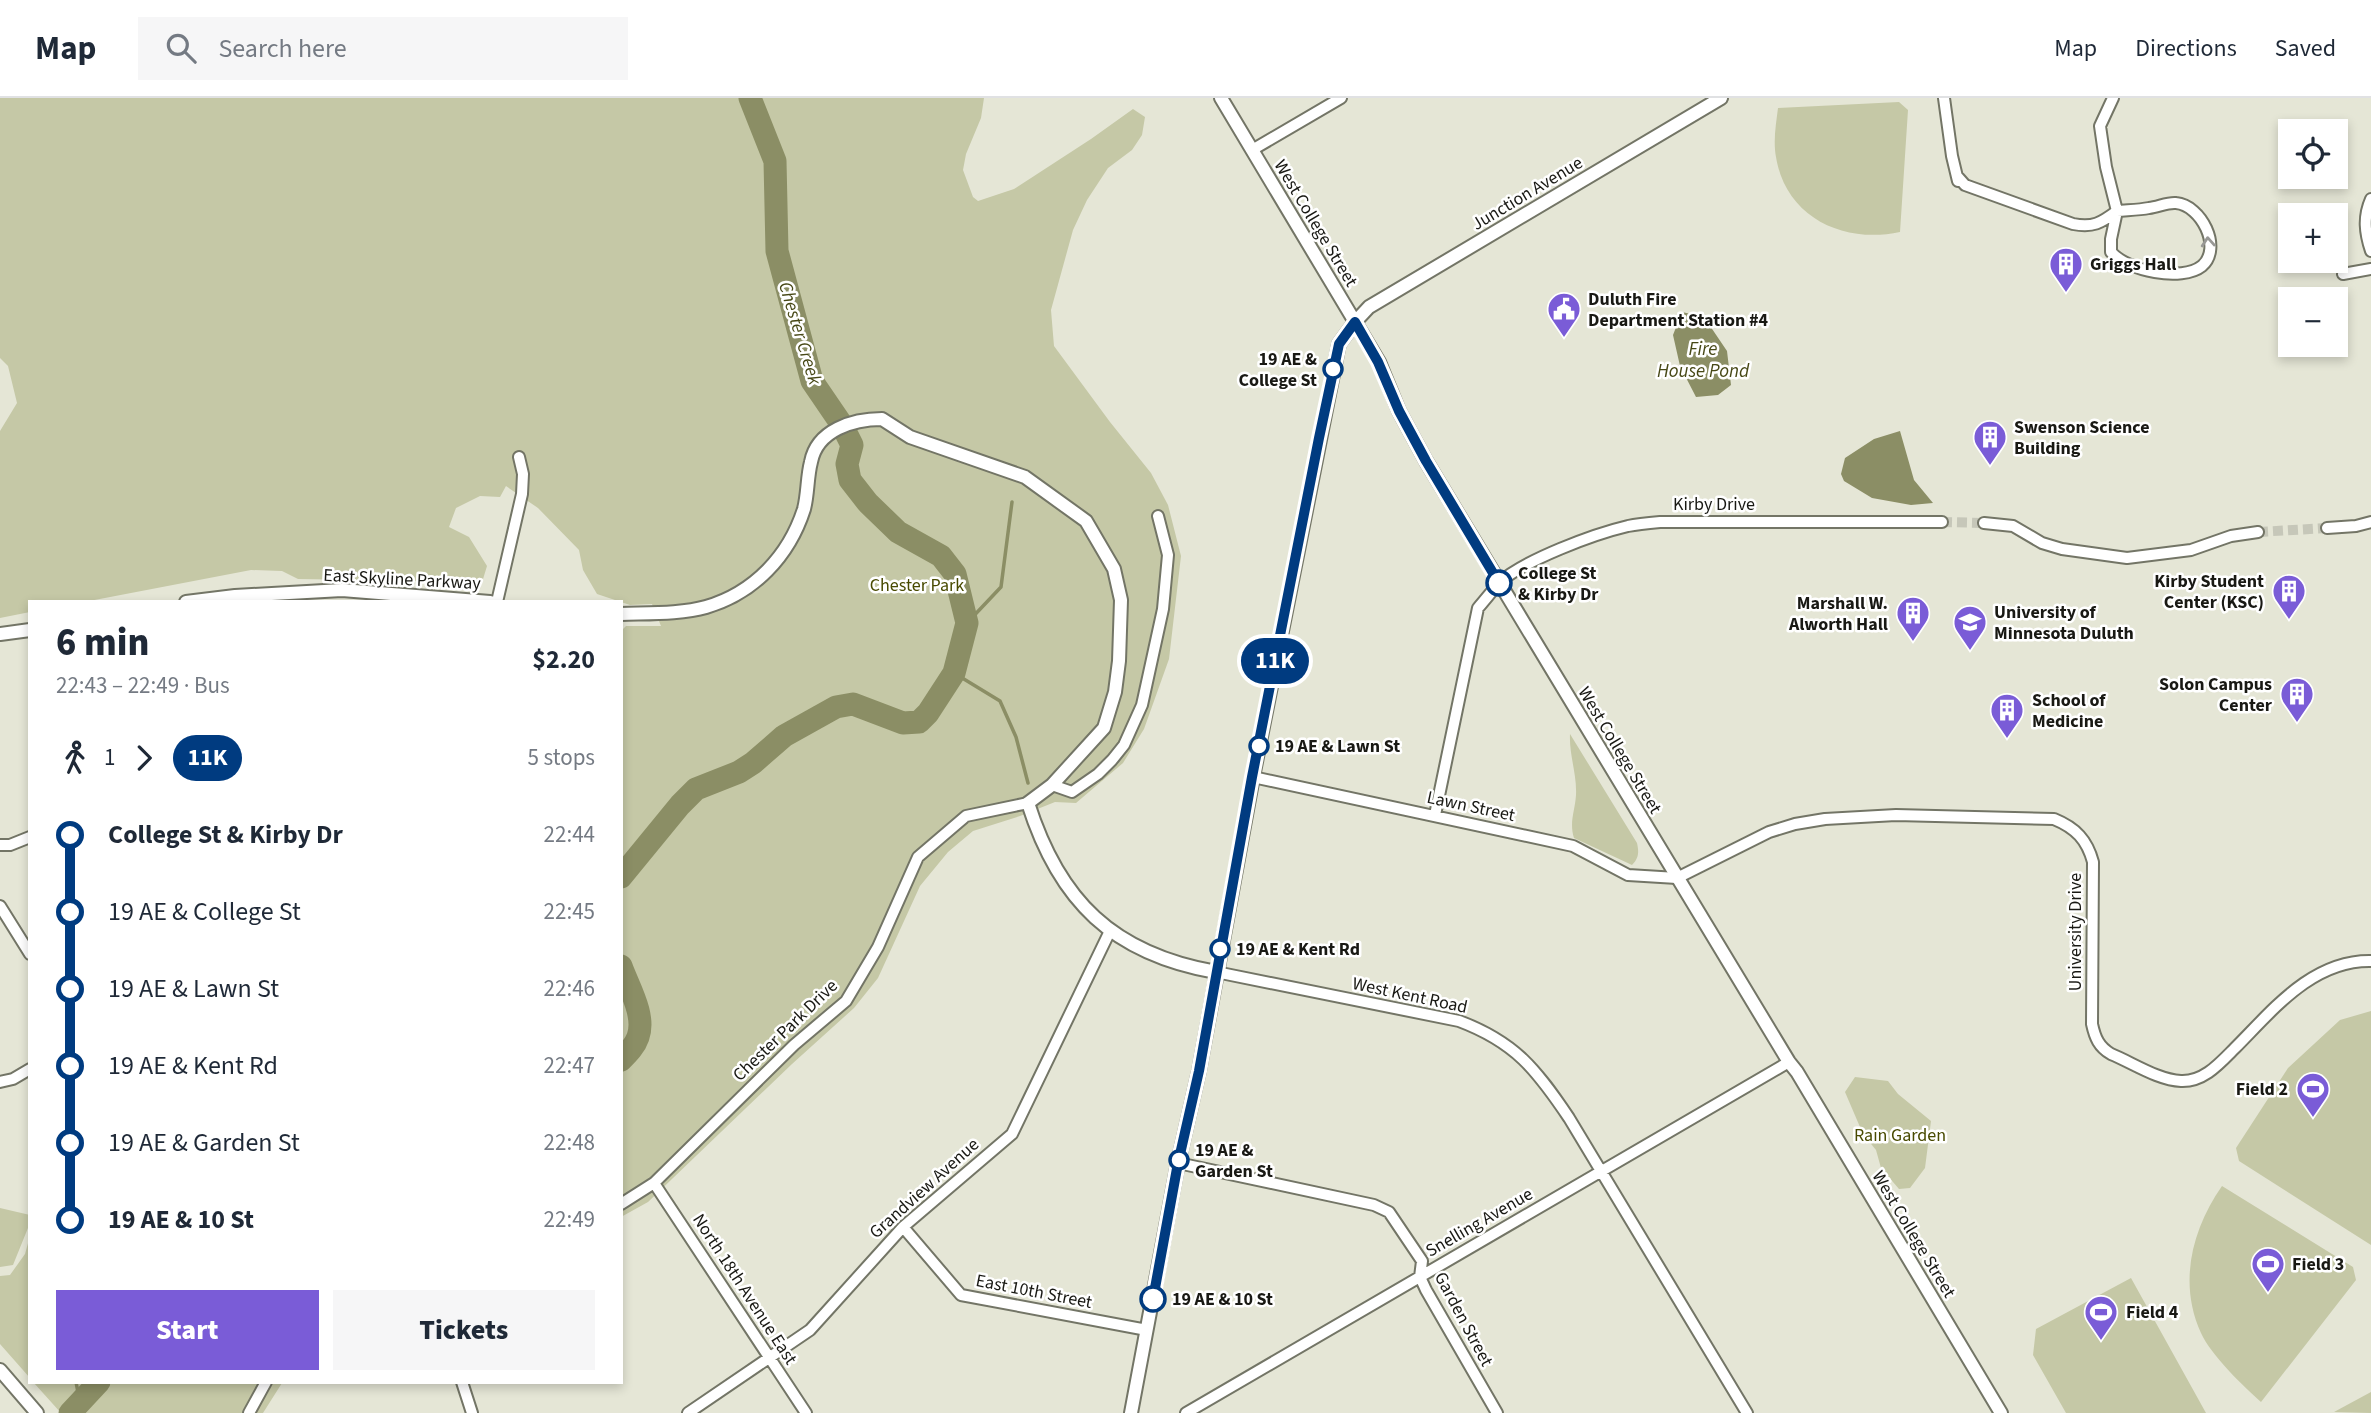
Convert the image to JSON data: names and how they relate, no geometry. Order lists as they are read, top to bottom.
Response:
{
  "streets": {
    "street": [
      "Junction Avenue",
      "West College Street",
      "Kirby Drive",
      "East Skyline Parkway",
      "Lawn Street",
      "University Drive",
      "West Kent Road",
      "Chester Park Drive",
      "Grandview Avenue",
      "Snelling Avenue",
      "North 18th Avenue East",
      "East 10th Street",
      "Garden Street"
    ]
  },
  "crossings": [
    ["Junction Avenue", "West College Street"],
    ["Junction Avenue", "Lawn Street"],
    ["Junction Avenue", "West Kent Road"],
    ["Junction Avenue", "East 10th Street"],
    ["Junction Avenue", "Garden Street"],
    ["West College Street", "Kirby Drive"],
    ["West College Street", "Lawn Street"],
    ["West College Street", "University Drive"],
    ["West College Street", "Snelling Avenue"],
    ["Lawn Street", "University Drive"],
    ["West Kent Road", "Chester Park Drive"],
    ["West Kent Road", "Grandview Avenue"],
    ["West Kent Road", "Snelling Avenue"],
    ["Chester Park Drive", "North 18th Avenue East"],
    ["Grandview Avenue", "North 18th Avenue East"],
    ["Grandview Avenue", "East 10th Street"],
    ["Snelling Avenue", "Garden Street"]
  ],
  "water": ["Chester Creek", "Fire House Pond"],
  "parks": ["Chester Park", "Rain Garden"],
  "places": {
    "building": [
      "Griggs Hall",
      "Swenson Science Building",
      "Kirby Student Center (KSC)",
      "Marshall W. Alworth Hall",
      "Solon Campus Center",
      "School of Medicine"
    ],
    "public building": ["Duluth Fire Department Station #4"],
    "other": [
      "19 AE & College St",
      "College St & Kirby Dr",
      "19 AE & Lawn St",
      "19 AE & Kent Rd",
      "19 AE & Garden St",
      "19 AE & 10 St"
    ],
    "school or university": ["University of Minnesota Duluth"],
    "sports": ["Field 2", "Field 3", "Field 4"]
  },
  "lines": ["bus line 11K"],
  "page": {
    "header": "Map",
    "search": "Search here",
    "nav": ["Map", "Directions", "Saved"],
    "on_map": "11K",
    "map_buttons": ["+", "−"],
    "heading": ["6 min", "22:43 – 22:49 · Bus", "$2.20"],
    "legs": ["1", "11K", "5 stops"],
    "list": [
      {
        "name": "College St & Kirby Dr",
        "value": "22:44"
      },
      {
        "name": "19 AE & College St",
        "value": "22:45"
      },
      {
        "name": "19 AE & Lawn St",
        "value": "22:46"
      },
      {
        "name": "19 AE & Kent Rd",
        "value": "22:47"
      },
      {
        "name": "19 AE & Garden St",
        "value": "22:48"
      },
      {
        "name": "19 AE & 10 St",
        "value": "22:49"
      }
    ],
    "buttons": ["Start", "Tickets"]
  }
}
